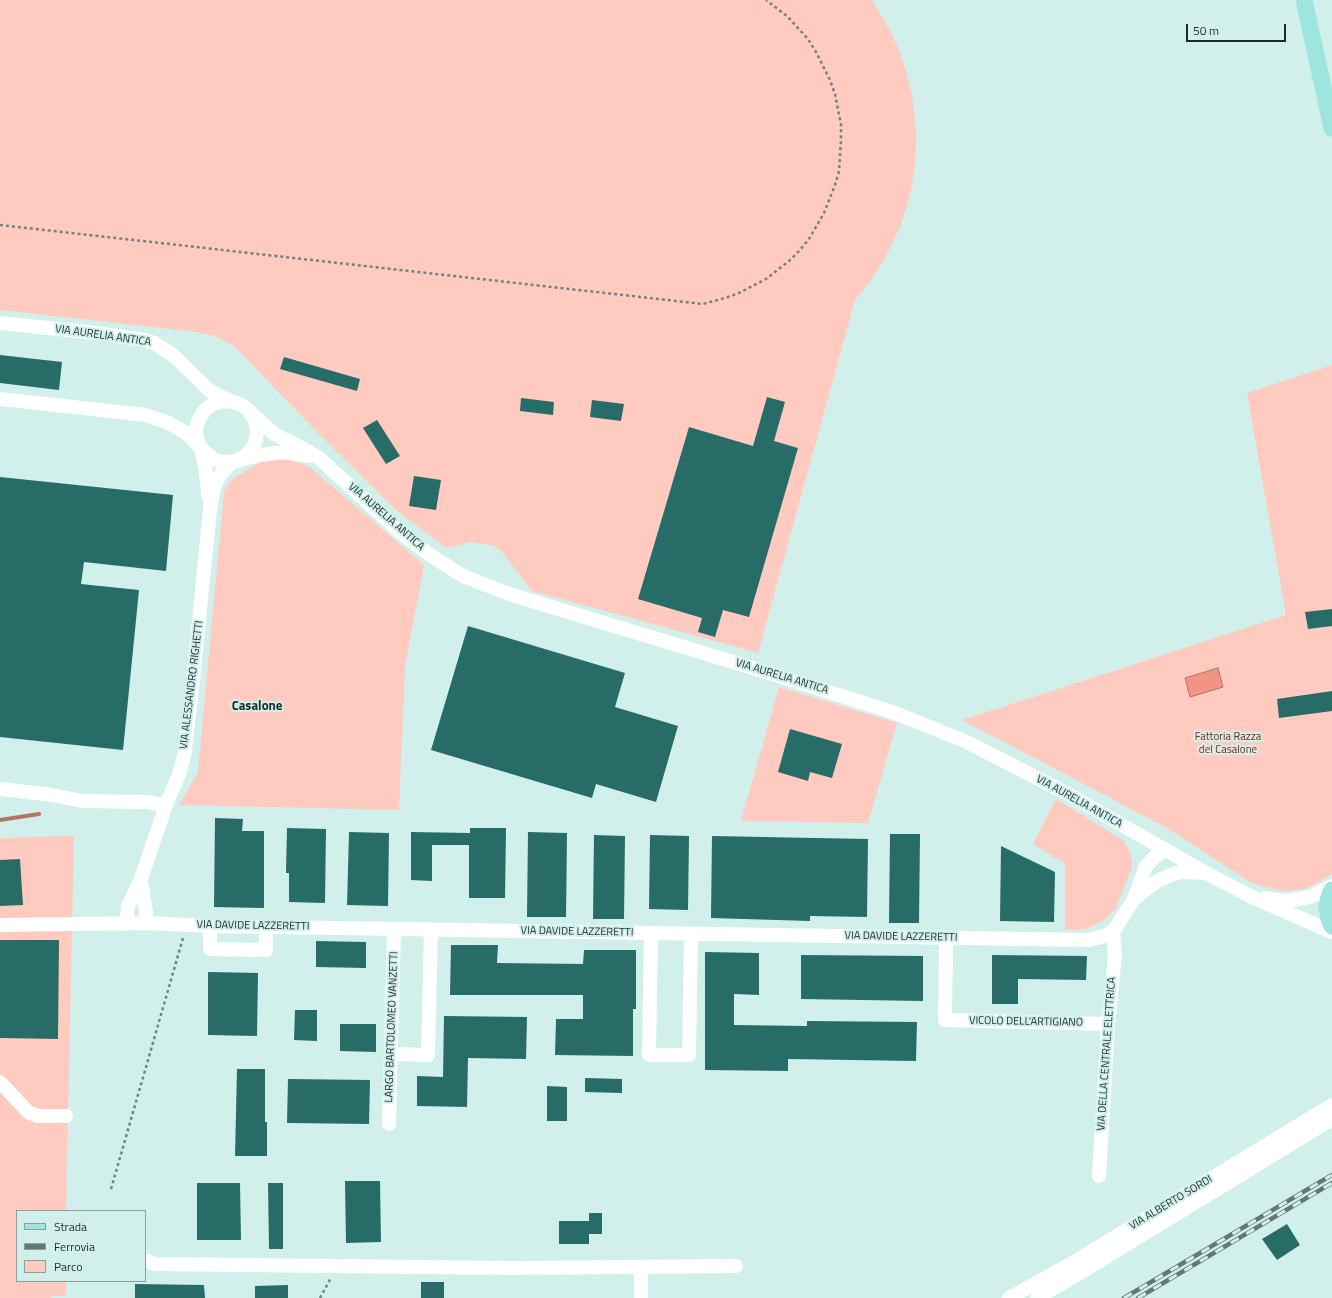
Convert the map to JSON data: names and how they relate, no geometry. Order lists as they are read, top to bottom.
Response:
{
  "streets": {
    "street": [
      "VIA AURELIA ANTICA",
      "VIA ALESSANDRO RIGHETTI",
      "VIA DAVIDE LAZZERETTI",
      "VICOLO DELL'ARTIGIANO",
      "LARGO BARTOLOMEO VANZETTI",
      "VIA DELLA CENTRALE ELETTRICA",
      "VIA ALBERTO SORDI"
    ]
  },
  "crossings": [
    ["VIA ALESSANDRO RIGHETTI", "VIA DAVIDE LAZZERETTI"],
    ["VIA DAVIDE LAZZERETTI", "VICOLO DELL'ARTIGIANO"],
    ["VIA DAVIDE LAZZERETTI", "LARGO BARTOLOMEO VANZETTI"],
    ["VIA DAVIDE LAZZERETTI", "VIA DELLA CENTRALE ELETTRICA"],
    ["VICOLO DELL'ARTIGIANO", "VIA DELLA CENTRALE ELETTRICA"]
  ],
  "districts": ["Casalone"],
  "parks": ["Fattoria Razza del Casalone"],
  "legend": ["Strada", "Ferrovia", "Parco"],
  "scale_bar": "50 m"
}
